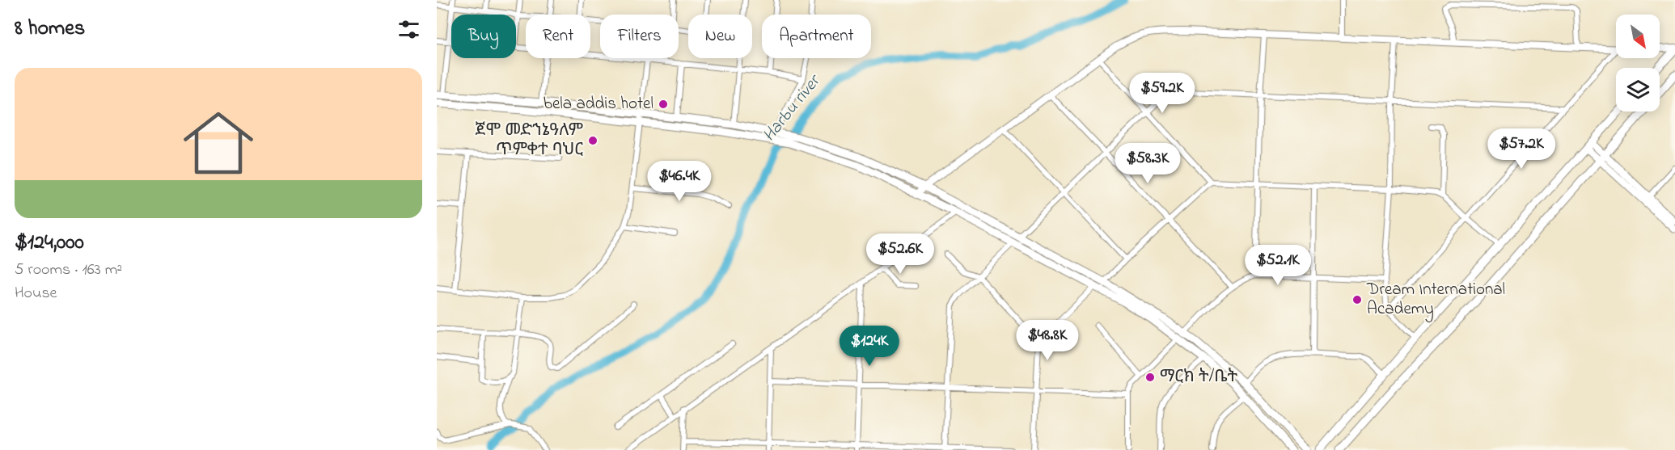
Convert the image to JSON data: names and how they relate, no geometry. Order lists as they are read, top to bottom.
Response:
{
  "water": ["Harbu river"],
  "places": [
    "bela addis hotel",
    "ጀሞ መድኀኔዓለም ጥምቀተ ባህር",
    "Dream International Academy",
    "ማርክ ት/ቤት"
  ],
  "north": "bottom right",
  "page": {
    "heading": "8 homes",
    "chip": [
      "Buy",
      "Rent",
      "Filters",
      "New",
      "Apartment"
    ],
    "list": [
      {
        "name": "$124,000",
        "note": "5 rooms · 163 m² · House"
      }
    ],
    "price": [
      "$59.2K",
      "$57.2K",
      "$58.3K",
      "$46.4K",
      "$52.6K",
      "$52.1K",
      "$48.8K",
      "$124K"
    ]
  }
}
